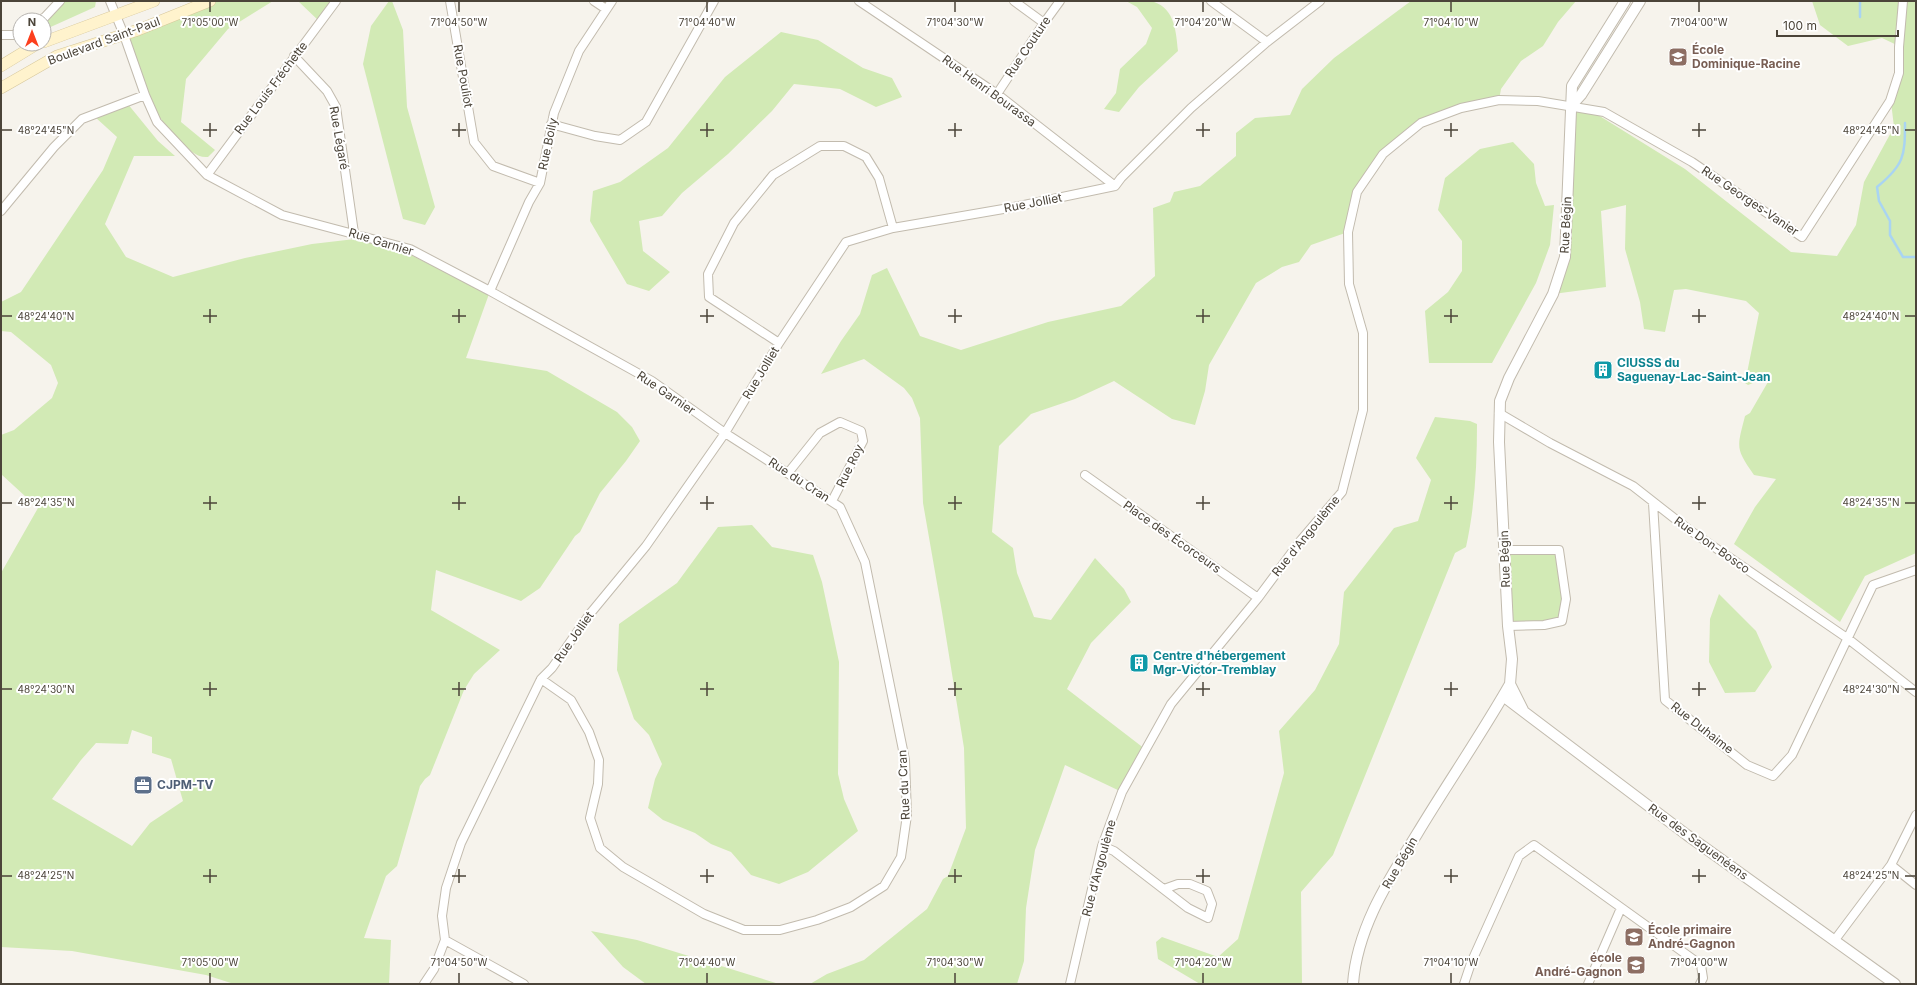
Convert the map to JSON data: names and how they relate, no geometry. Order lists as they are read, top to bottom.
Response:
{
  "streets": {
    "main road": ["Boulevard Saint-Paul"],
    "street": [
      "Rue Couture",
      "Rue Pouliot",
      "Rue Louis Fréchette",
      "Rue Henri Bourassa",
      "Rue Légaré",
      "Rue Boily",
      "Rue Georges-Vanier",
      "Rue Jolliet",
      "Rue Bégin",
      "Rue Garnier",
      "Rue Roy",
      "Rue du Cran",
      "Rue d'Angoulème",
      "Place des Écorceurs",
      "Rue Don-Bosco",
      "Rue Duhaime",
      "Rue des Saguenéens"
    ]
  },
  "crossings": [
    ["Boulevard Saint-Paul", "Rue Garnier"],
    ["Rue Couture", "Rue Henri Bourassa"],
    ["Rue Pouliot", "Rue Boily"],
    ["Rue Louis Fréchette", "Rue Légaré"],
    ["Rue Louis Fréchette", "Rue Garnier"],
    ["Rue Henri Bourassa", "Rue Jolliet"],
    ["Rue Légaré", "Rue Garnier"],
    ["Rue Boily", "Rue Garnier"],
    ["Rue Georges-Vanier", "Rue Bégin"],
    ["Rue Georges-Vanier", "Rue d'Angoulème"],
    ["Rue Jolliet", "Rue Garnier"],
    ["Rue Jolliet", "Rue du Cran"],
    ["Rue Bégin", "Rue d'Angoulème"],
    ["Rue Bégin", "Rue Don-Bosco"],
    ["Rue Bégin", "Rue des Saguenéens"],
    ["Rue Garnier", "Rue du Cran"],
    ["Rue Roy", "Rue du Cran"],
    ["Rue d'Angoulème", "Place des Écorceurs"],
    ["Rue Don-Bosco", "Rue Duhaime"]
  ],
  "places": {
    "school or university": ["École Dominique-Racine", "École primaire André-Gagnon", "école André-Gagnon"],
    "building": ["CIUSSS du Saguenay-Lac-Saint-Jean", "Centre d'hébergement Mgr-Victor-Tremblay"],
    "office": ["CJPM-TV"]
  },
  "scale_bar": "100 m",
  "north": "top",
  "coordinates": [
    "71°05'00\"W",
    "71°04'50\"W",
    "71°04'40\"W",
    "71°04'30\"W",
    "71°04'20\"W",
    "71°04'10\"W",
    "71°04'00\"W",
    "48°24'45\"N",
    "48°24'40\"N",
    "48°24'35\"N",
    "48°24'30\"N",
    "48°24'25\"N"
  ]
}
